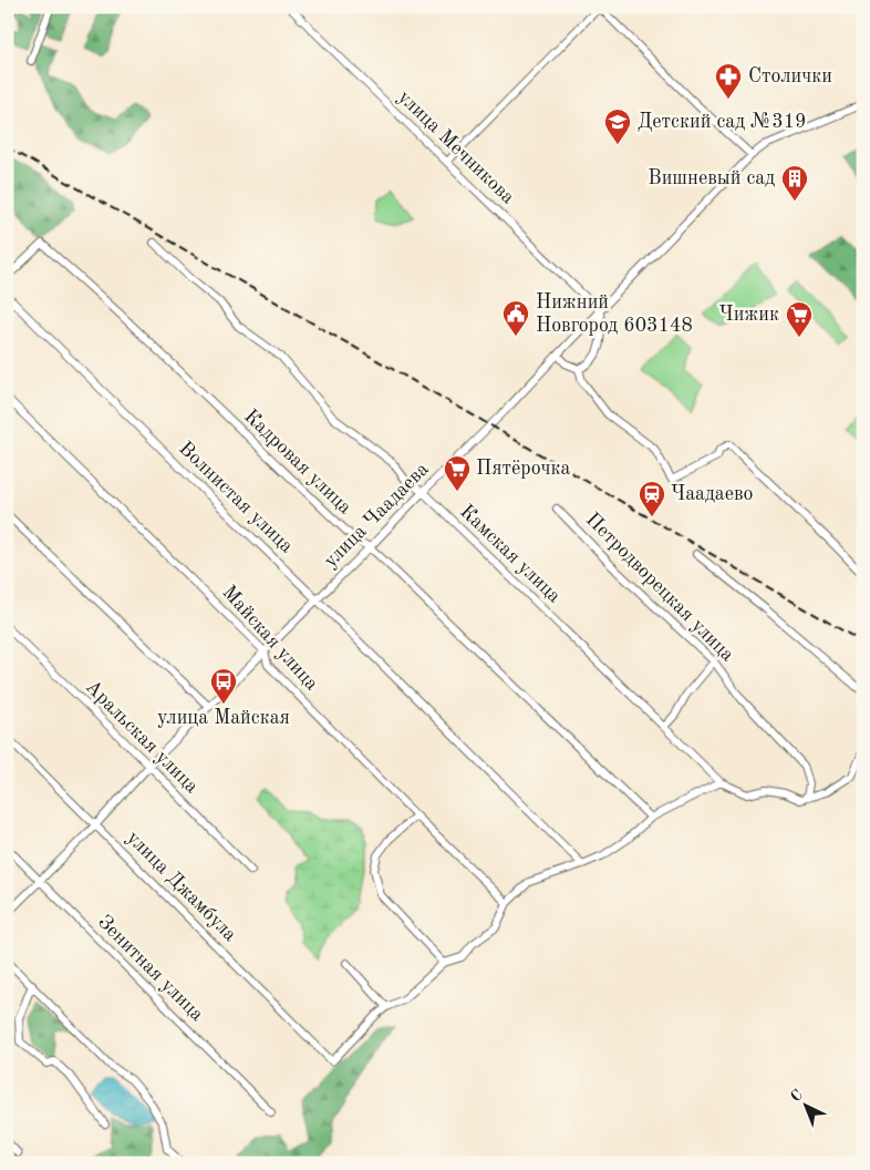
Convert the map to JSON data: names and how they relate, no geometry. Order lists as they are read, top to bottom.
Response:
{
  "streets": {
    "street": [
      "улица Мечникова",
      "Кадровая улица",
      "Волнистая улица",
      "улица Чаадаева",
      "Камская улица",
      "Петродворецкая улица",
      "Майская улица",
      "Аральская улица",
      "улица Джамбула",
      "Зенитная улица"
    ]
  },
  "crossings": [
    ["улица Мечникова", "улица Чаадаева"],
    ["Кадровая улица", "улица Чаадаева"],
    ["Волнистая улица", "улица Чаадаева"],
    ["улица Чаадаева", "Камская улица"],
    ["улица Чаадаева", "Майская улица"],
    ["улица Чаадаева", "Аральская улица"],
    ["улица Чаадаева", "улица Джамбула"],
    ["улица Чаадаева", "Зенитная улица"],
    ["Камская улица", "Петродворецкая улица"]
  ],
  "places": {
    "pharmacy": ["Столички"],
    "school or university": ["Детский сад №319"],
    "building": ["Вишневый сад"],
    "public building": ["Нижний Новгород 603148"],
    "supermarket": ["Чижик", "Пятёрочка"],
    "station": ["Чаадаево"],
    "bus stop": ["улица Майская"]
  },
  "north": "top left"
}
